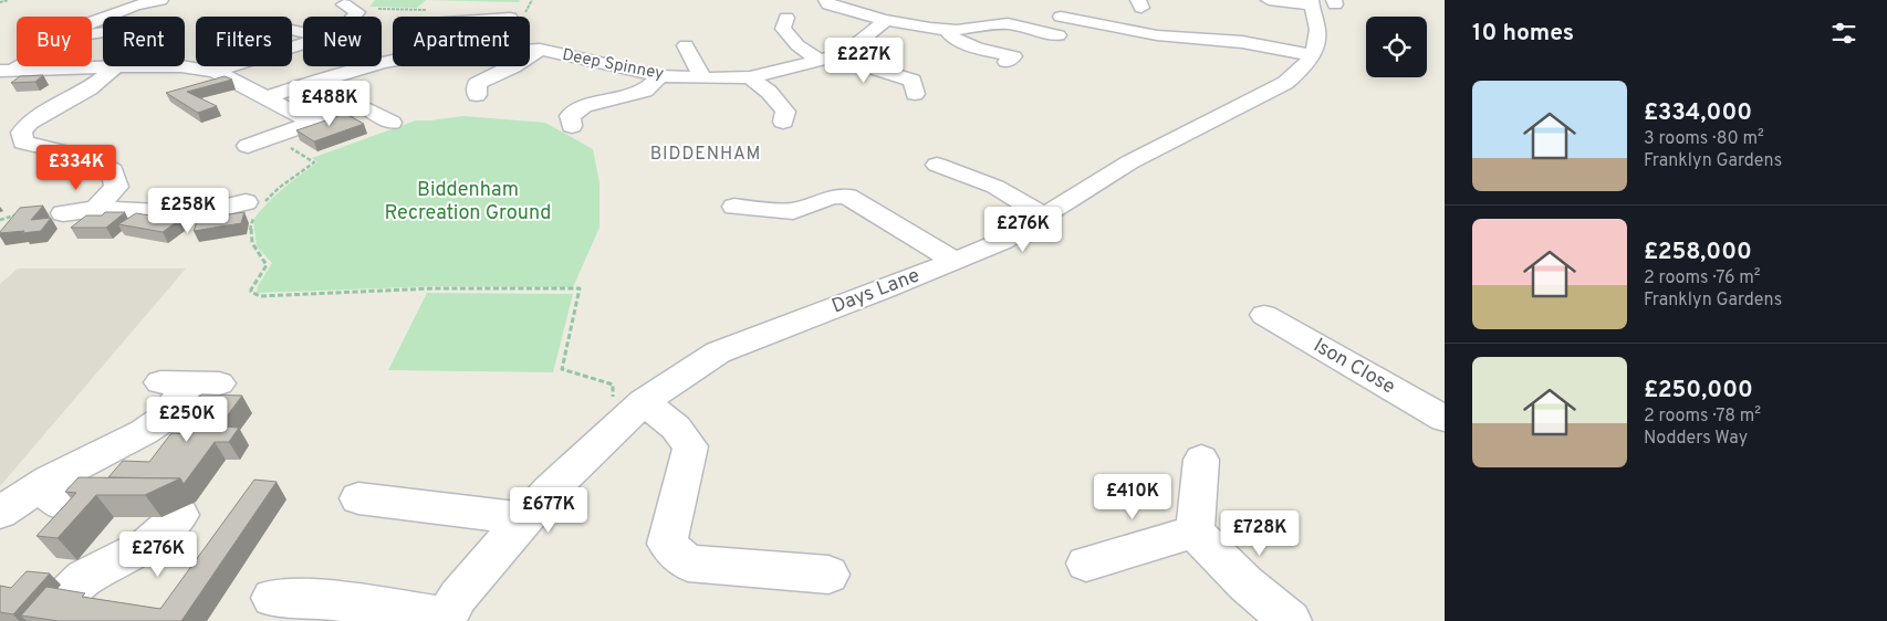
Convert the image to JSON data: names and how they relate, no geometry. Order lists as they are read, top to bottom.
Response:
{
  "streets": {
    "street": ["Deep Spinney", "Days Lane", "Ison Close"]
  },
  "districts": ["BIDDENHAM"],
  "parks": ["Biddenham Recreation Ground"],
  "page": {
    "heading": "10 homes",
    "chip": [
      "Buy",
      "Rent",
      "Filters",
      "New",
      "Apartment"
    ],
    "price": [
      "£227K",
      "£488K",
      "£334K",
      "£258K",
      "£276K",
      "£250K",
      "£410K",
      "£677K",
      "£728K",
      "£276K"
    ],
    "list": [
      {
        "name": "£334,000",
        "note": "3 rooms · 80 m² · Franklyn Gardens"
      },
      {
        "name": "£258,000",
        "note": "2 rooms · 76 m² · Franklyn Gardens"
      },
      {
        "name": "£250,000",
        "note": "2 rooms · 78 m² · Nodders Way"
      }
    ]
  }
}
